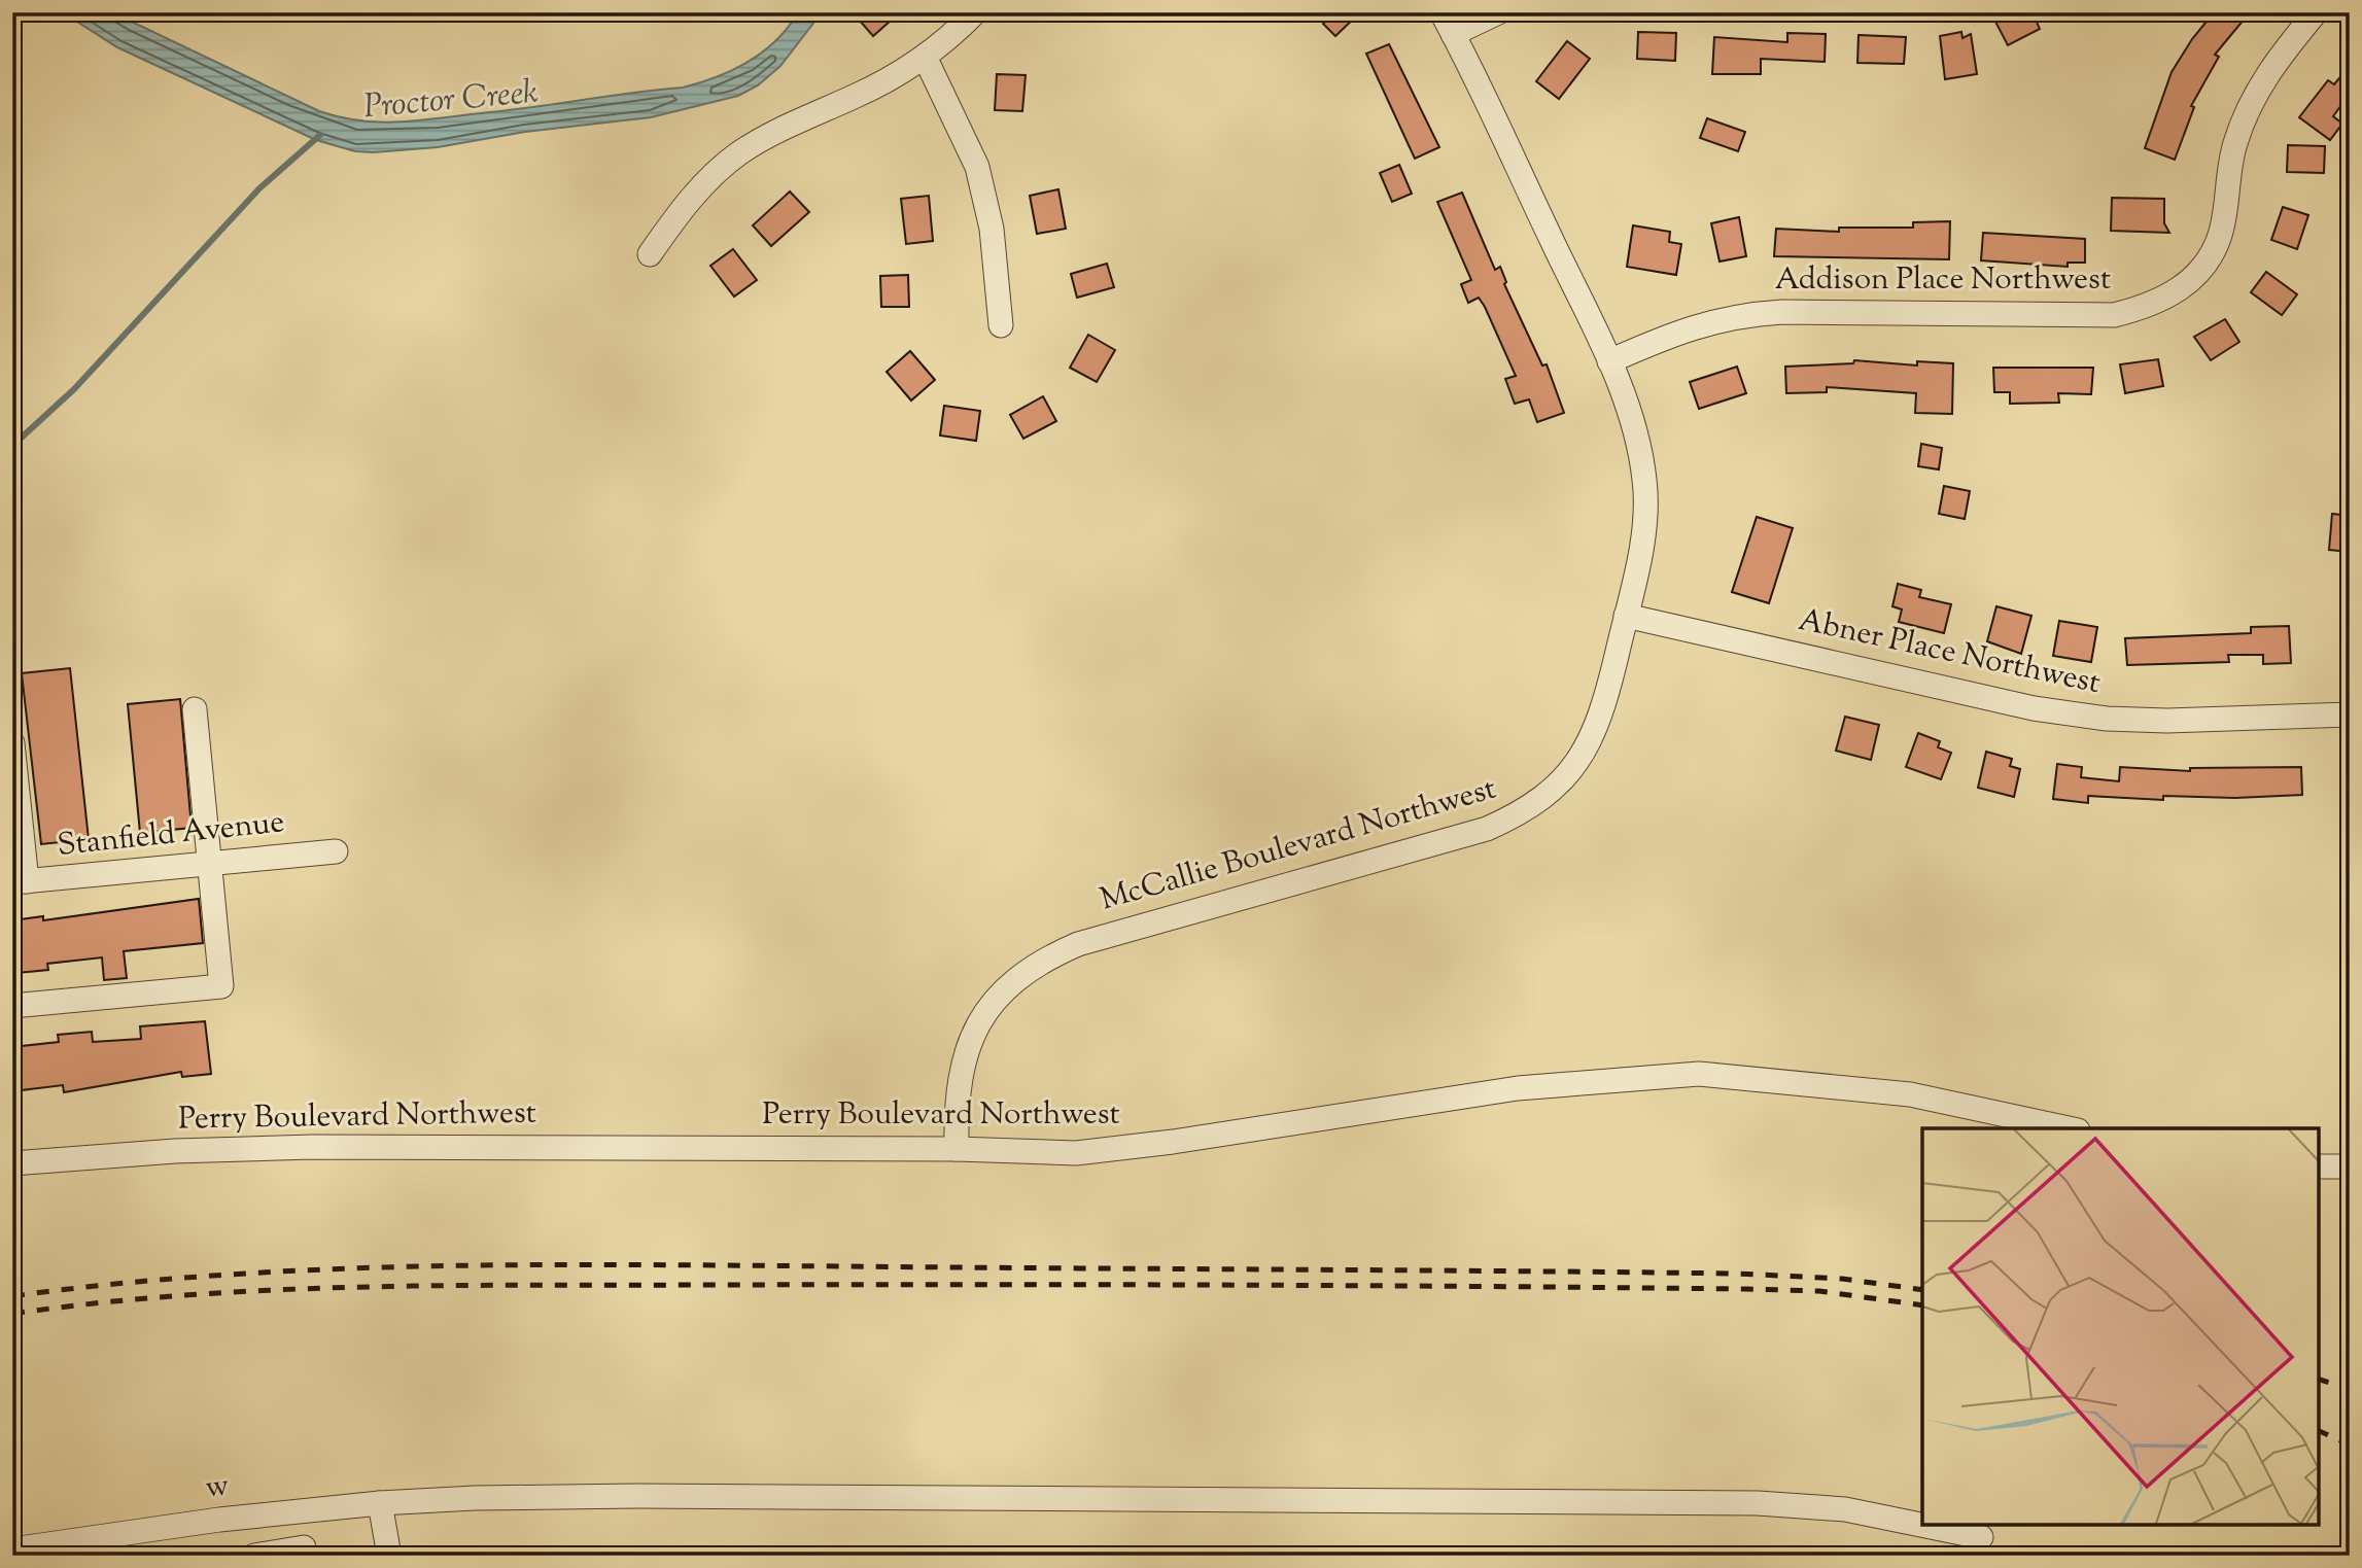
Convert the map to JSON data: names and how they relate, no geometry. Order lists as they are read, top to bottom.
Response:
{
  "streets": {
    "street": [
      "Addison Place Northwest",
      "Abner Place Northwest",
      "Stanfield Avenue",
      "McCallie Boulevard Northwest",
      "Perry Boulevard Northwest",
      "w"
    ]
  },
  "crossings": [
    ["Addison Place Northwest", "McCallie Boulevard Northwest"],
    ["Abner Place Northwest", "McCallie Boulevard Northwest"],
    ["McCallie Boulevard Northwest", "Perry Boulevard Northwest"]
  ],
  "water": ["Proctor Creek"]
}
